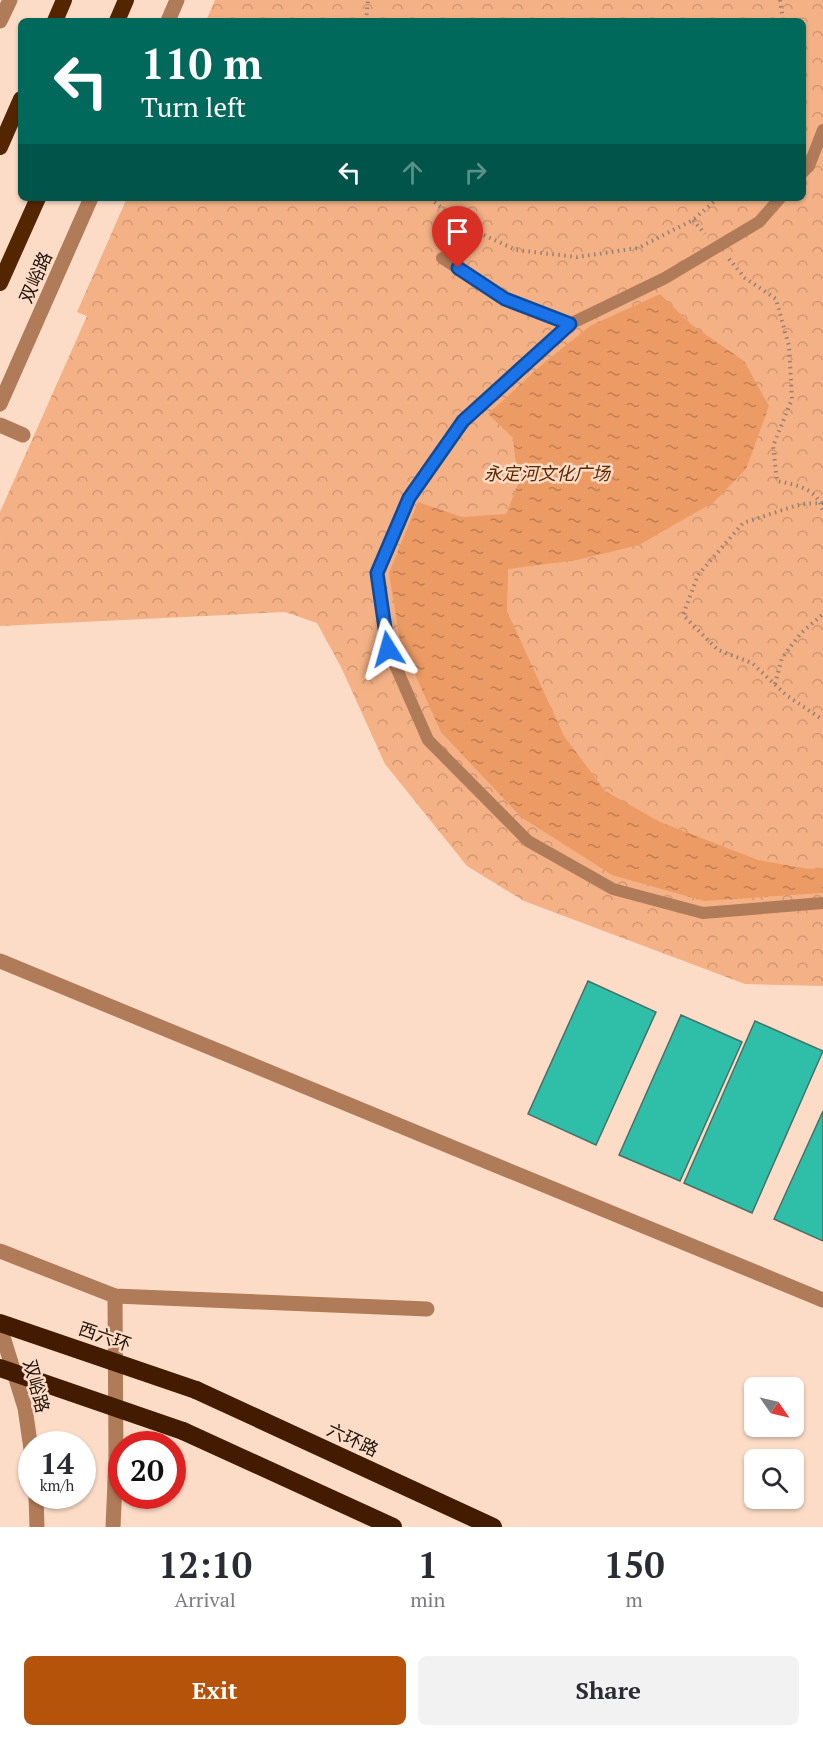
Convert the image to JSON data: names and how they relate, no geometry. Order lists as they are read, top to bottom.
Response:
{
  "streets": {
    "highway": ["双峪路", "西六环", "六环路"]
  },
  "crossings": [
    ["双峪路", "西六环"],
    ["西六环", "六环路"]
  ],
  "parks": ["永定河文化广场"],
  "north": "bottom right",
  "page": {
    "turn": ["110 m", "Turn left"],
    "speed": "14 km/h",
    "limit": "20",
    "eta": [
      "12:10",
      "Arrival",
      "1",
      "min",
      "150",
      "m"
    ],
    "buttons": ["Exit", "Share"]
  }
}
